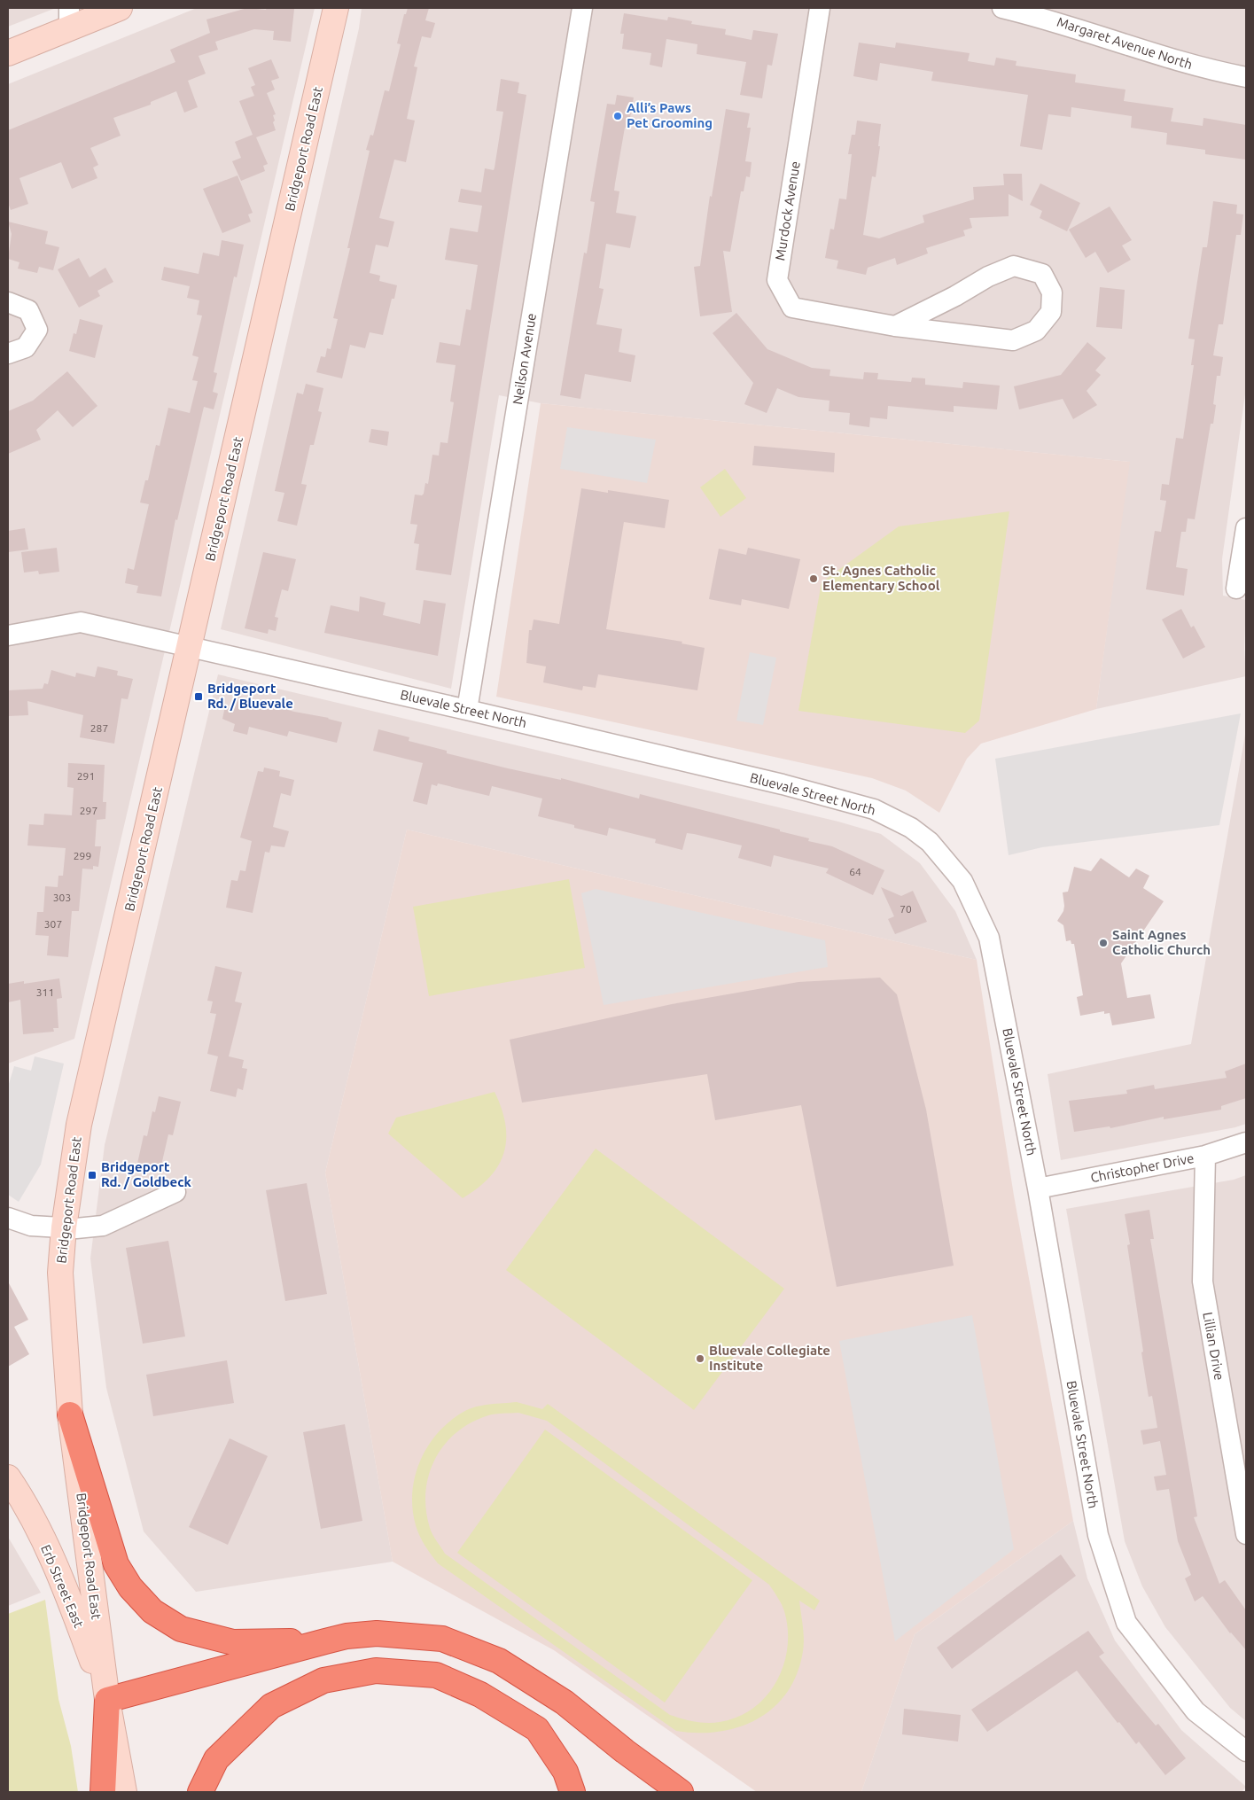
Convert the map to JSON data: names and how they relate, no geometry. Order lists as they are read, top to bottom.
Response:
{
  "streets": {
    "main road": ["Bridgeport Road East", "Erb Street East"],
    "street": [
      "Margaret Avenue North",
      "Murdock Avenue",
      "Neilson Avenue",
      "Bluevale Street North",
      "Christopher Drive",
      "Lillian Drive"
    ]
  },
  "crossings": [
    ["Bridgeport Road East", "Bluevale Street North"],
    ["Bridgeport Road East", "Erb Street East"],
    ["Neilson Avenue", "Bluevale Street North"],
    ["Bluevale Street North", "Christopher Drive"],
    ["Christopher Drive", "Lillian Drive"]
  ],
  "places": {
    "other": [
      "Alli’s Paws Pet Grooming",
      "St. Agnes Catholic Elementary School",
      "Saint Agnes Catholic Church",
      "Bluevale Collegiate Institute"
    ],
    "transit": ["Bridgeport Rd. / Bluevale", "Bridgeport Rd. / Goldbeck"]
  },
  "house_numbers": [
    "287",
    "291",
    "297",
    "299",
    "64",
    "303",
    "70",
    "307",
    "311"
  ]
}
